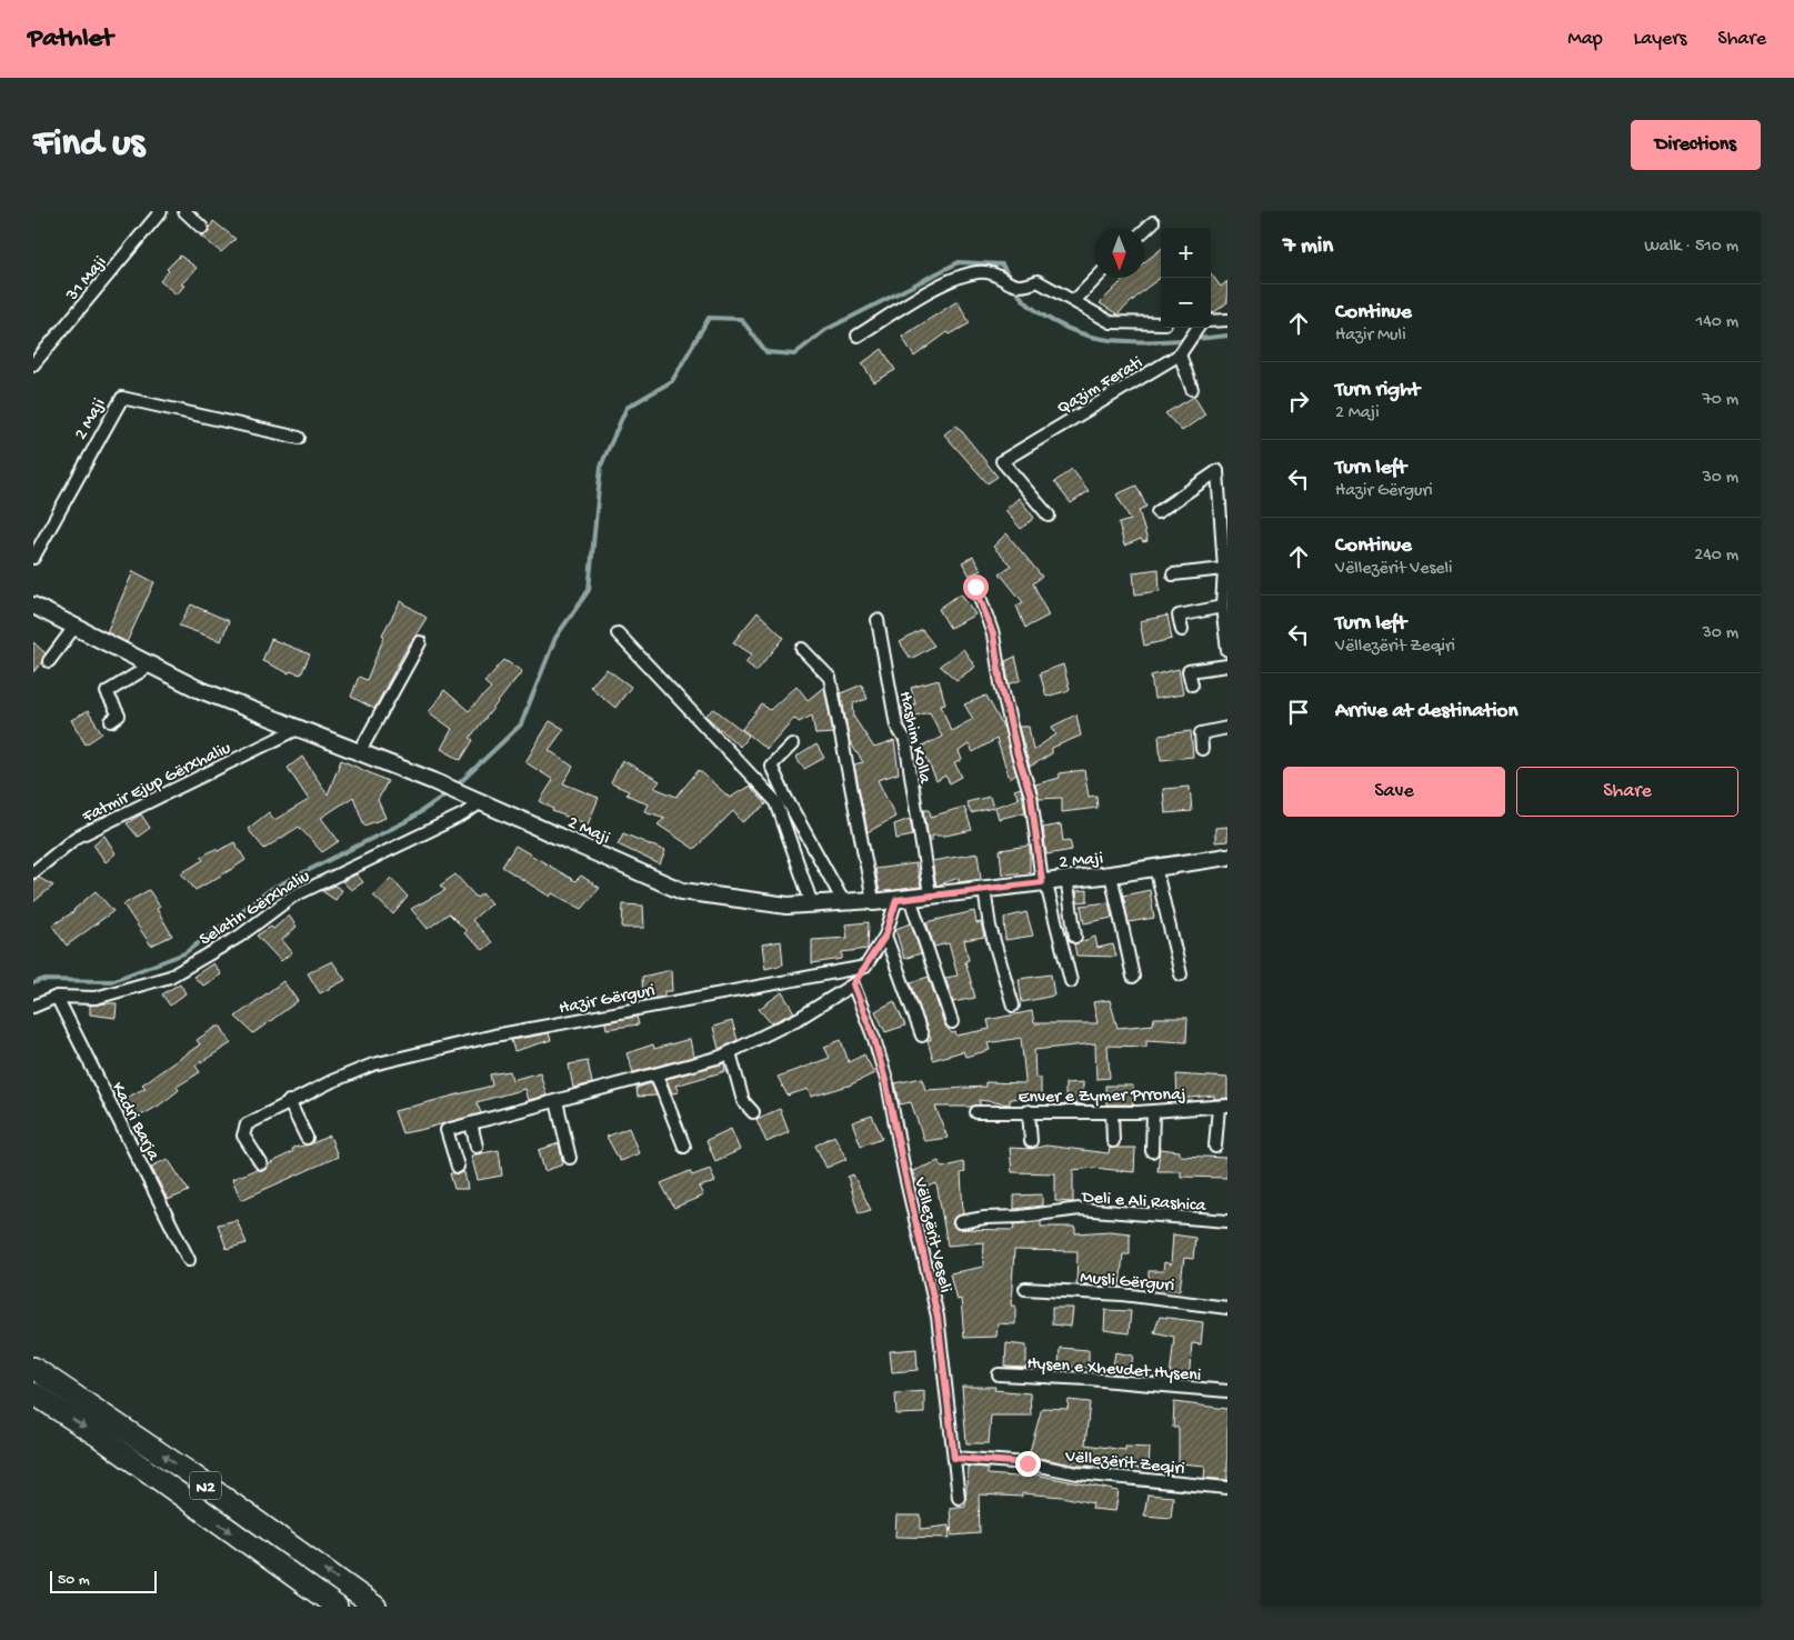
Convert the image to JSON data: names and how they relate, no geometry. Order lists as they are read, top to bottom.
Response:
{
  "streets": {
    "highway": ["N2"],
    "street": [
      "31 Maji",
      "Qazim Ferati",
      "2 Maji",
      "Hashim Kolla",
      "Fatmir Ejup Gërxhaliu",
      "Selatin Gërxhaliu",
      "Hazir Gërguri",
      "Enver e Zymer Prronaj",
      "Kadri Barja",
      "Deli e Ali Rashica",
      "Vëllezërit Veseli",
      "Musli Gërguri",
      "Hysen e Xhevdet Hyseni",
      "Vëllezërit Zeqiri"
    ]
  },
  "crossings": [
    ["2 Maji", "Hashim Kolla"],
    ["2 Maji", "Fatmir Ejup Gërxhaliu"],
    ["2 Maji", "Selatin Gërxhaliu"],
    ["Selatin Gërxhaliu", "Kadri Barja"],
    ["Vëllezërit Veseli", "Vëllezërit Zeqiri"]
  ],
  "scale_bar": "50 m",
  "north": "bottom",
  "page": {
    "header": "Pathlet",
    "nav": ["Map", "Layers", "Share"],
    "buttons": [
      "Directions",
      ["Save", "Share"]
    ],
    "title": "Find us",
    "heading": ["7 min", "Walk · 510 m"],
    "map_buttons": ["+", "−"],
    "list": [
      ["Continue", "Hazir Muli", "140 m"],
      ["Turn right", "2 Maji", "70 m"],
      ["Turn left", "Hazir Gërguri", "30 m"],
      ["Continue", "Vëllezërit Veseli", "240 m"],
      ["Turn left", "Vëllezërit Zeqiri", "30 m"],
      "Arrive at destination"
    ],
    "scale": "50 m"
  }
}
